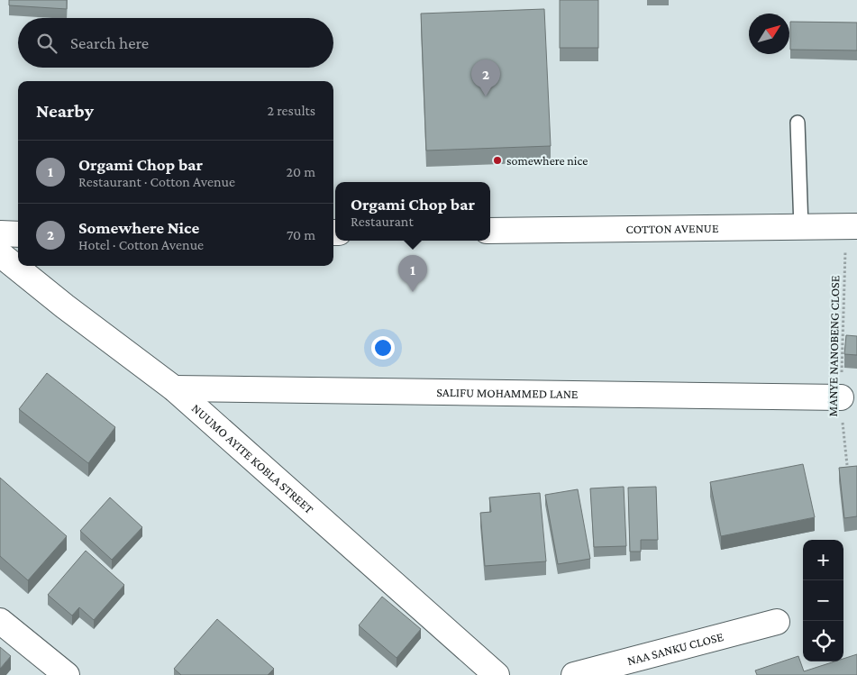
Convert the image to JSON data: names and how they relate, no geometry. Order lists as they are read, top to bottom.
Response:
{
  "streets": {
    "street": [
      "COTTON AVENUE",
      "SALIFU MOHAMMED LANE",
      "NUUMO AYITE KOBLA STREET",
      "NAA SANKU CLOSE"
    ],
    "path": ["MANYE NANOBENG CLOSE"]
  },
  "crossings": [
    ["COTTON AVENUE", "MANYE NANOBENG CLOSE"],
    ["MANYE NANOBENG CLOSE", "SALIFU MOHAMMED LANE"],
    ["SALIFU MOHAMMED LANE", "NUUMO AYITE KOBLA STREET"]
  ],
  "places": ["somewhere nice"],
  "north": "top right",
  "page": {
    "search": "Search here",
    "pins": ["2", "1"],
    "heading": ["Nearby", "2 results"],
    "list": [
      {
        "mark": "1",
        "name": "Orgami Chop bar",
        "note": "Restaurant · Cotton Avenue",
        "value": "20 m"
      },
      {
        "mark": "2",
        "name": "Somewhere Nice",
        "note": "Hotel · Cotton Avenue",
        "value": "70 m"
      }
    ],
    "popup": ["Orgami Chop bar", "Restaurant"],
    "map_buttons": ["+", "−"]
  }
}
